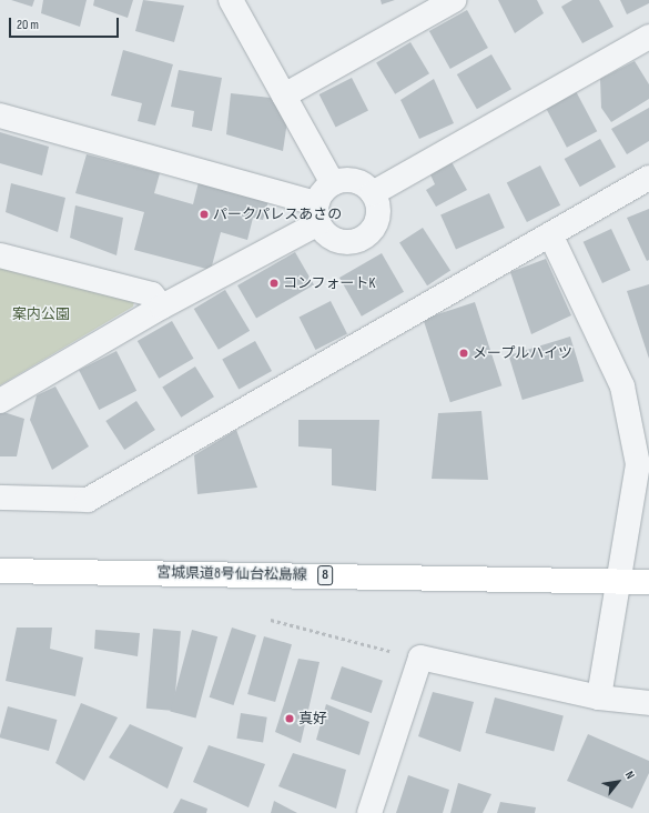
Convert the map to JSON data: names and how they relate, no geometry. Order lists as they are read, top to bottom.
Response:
{
  "streets": {
    "main road": ["宮城県道8号仙台松島線", "8"]
  },
  "parks": ["案内公園"],
  "places": [
    "パークパレスあさの",
    "コンフォートK",
    "メープルハイツ",
    "真好"
  ],
  "scale_bar": "20 m",
  "north": "top right"
}
